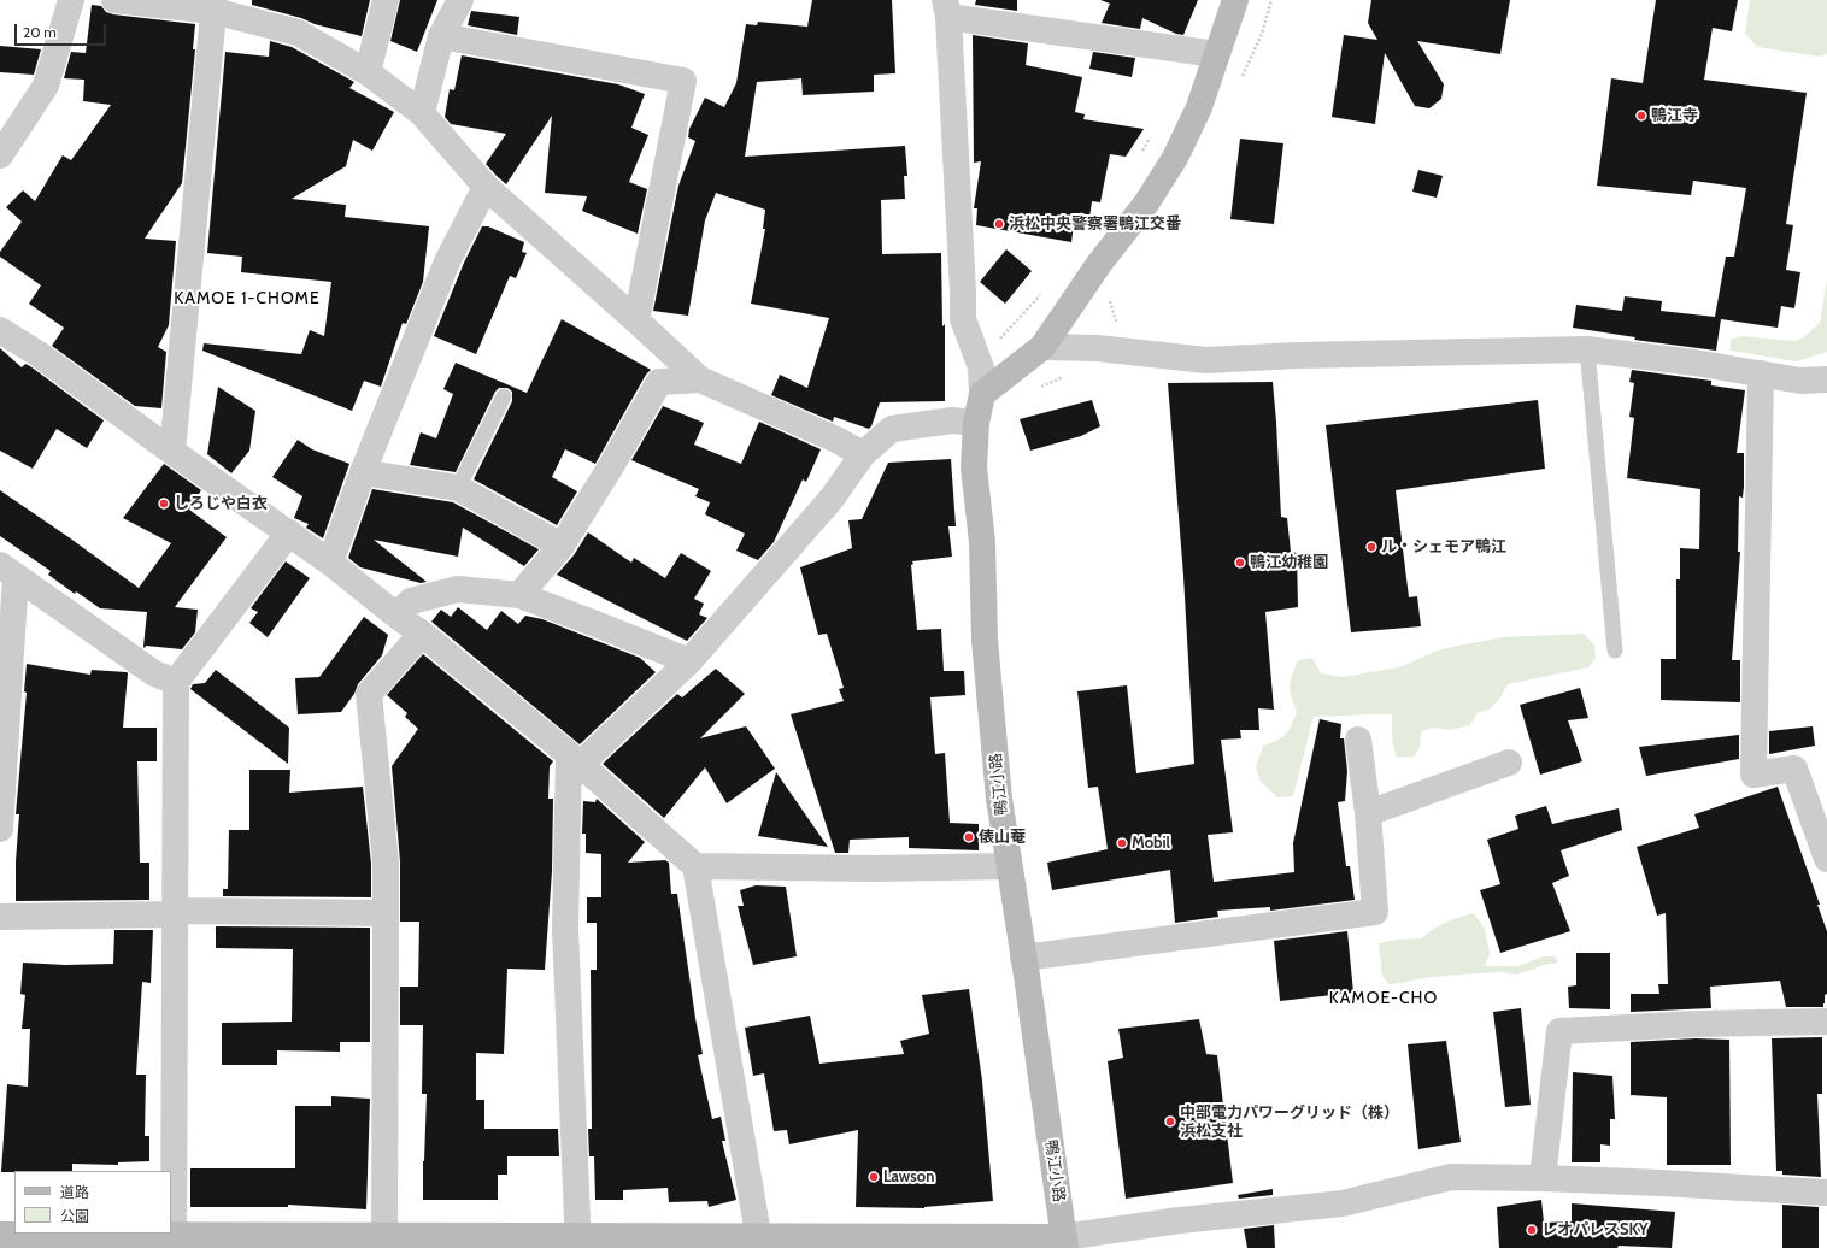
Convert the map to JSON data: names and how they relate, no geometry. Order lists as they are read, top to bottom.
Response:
{
  "streets": {
    "street": ["鴨江小路"]
  },
  "districts": ["KAMOE 1-CHOME", "KAMOE-CHO"],
  "places": [
    "鴨江寺",
    "浜松中央警察署鴨江交番",
    "しろじや白衣",
    "ル・シェモア鴨江",
    "鴨江幼稚園",
    "俵山菴",
    "Mobil",
    "中部電力パワーグリッド（株） 浜松支社",
    "Lawson",
    "レオパレスSKY"
  ],
  "legend": ["道路", "公園"],
  "scale_bar": "20 m"
}
